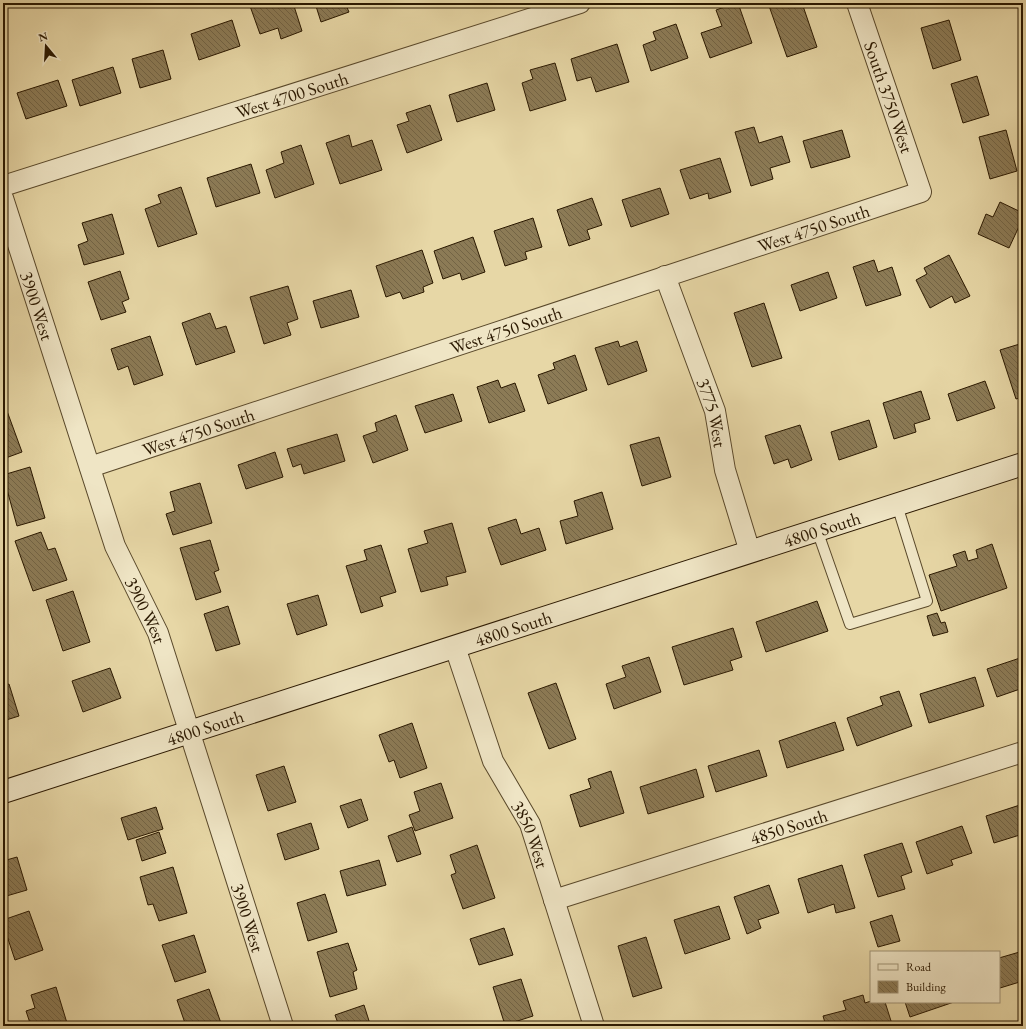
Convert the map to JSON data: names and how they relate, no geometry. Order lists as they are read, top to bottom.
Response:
{
  "streets": {
    "street": [
      "West 4700 South",
      "South 3750 West",
      "West 4750 South",
      "3900 West",
      "3775 West",
      "4800 South",
      "4850 South",
      "3850 West"
    ]
  },
  "crossings": [
    ["South 3750 West", "West 4750 South"],
    ["West 4750 South", "3900 West"],
    ["West 4750 South", "3775 West"],
    ["3900 West", "4800 South"],
    ["3775 West", "4800 South"],
    ["4800 South", "3850 West"],
    ["4850 South", "3850 West"]
  ],
  "legend": ["Road", "Building"],
  "north": "top"
}
